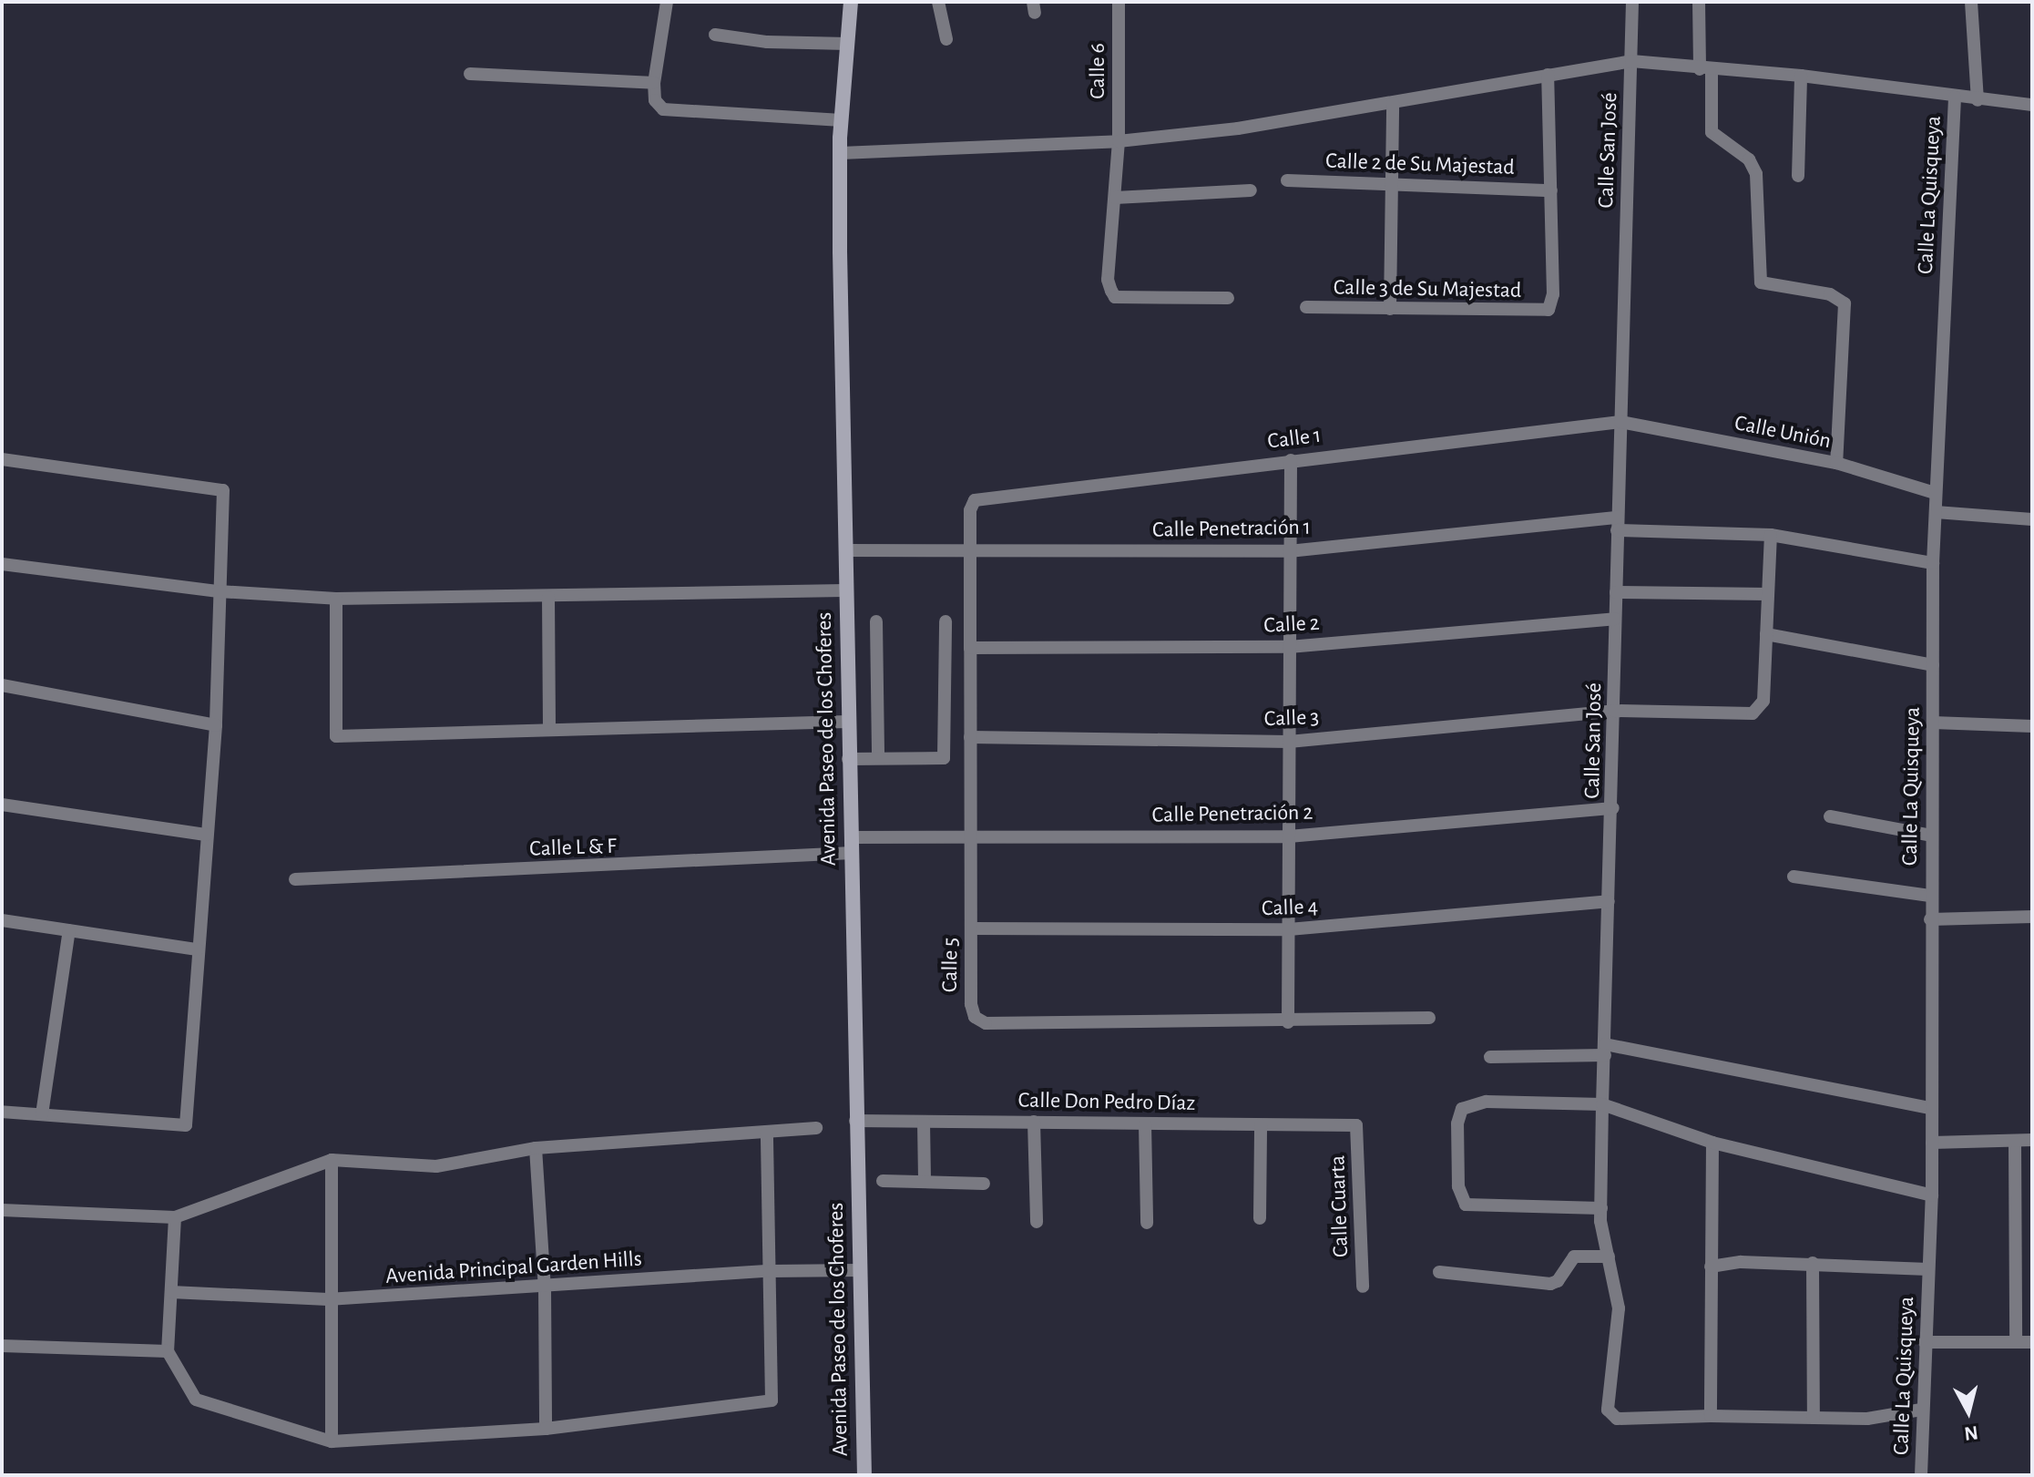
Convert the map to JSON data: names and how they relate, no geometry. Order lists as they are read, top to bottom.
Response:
{
  "streets": {
    "street": [
      "Calle 6",
      "Calle San José",
      "Calle 2 de Su Majestad",
      "Calle La Quisqueya",
      "Calle 3 de Su Majestad",
      "Calle Unión",
      "Calle 1",
      "Calle Penetración 1",
      "Calle 2",
      "Calle 3",
      "Avenida Paseo de los Choferes",
      "Calle Penetración 2",
      "Calle L & F",
      "Calle 4",
      "Calle 5",
      "Calle Don Pedro Díaz",
      "Calle Cuarta",
      "Avenida Principal Garden Hills"
    ]
  },
  "crossings": [
    ["Calle San José", "Calle Unión"],
    ["Calle San José", "Calle 1"],
    ["Calle San José", "Calle Penetración 1"],
    ["Calle San José", "Calle 2"],
    ["Calle San José", "Calle 3"],
    ["Calle San José", "Calle Penetración 2"],
    ["Calle San José", "Calle 4"],
    ["Calle 2 de Su Majestad", "Calle 3 de Su Majestad"],
    ["Calle La Quisqueya", "Calle Unión"],
    ["Calle La Quisqueya", "Calle Penetración 1"],
    ["Calle Unión", "Calle 1"],
    ["Calle 1", "Calle 5"],
    ["Calle Penetración 1", "Avenida Paseo de los Choferes"],
    ["Calle Penetración 1", "Calle 5"],
    ["Calle 2", "Calle 5"],
    ["Calle 3", "Calle 5"],
    ["Avenida Paseo de los Choferes", "Calle Penetración 2"],
    ["Avenida Paseo de los Choferes", "Calle L & F"],
    ["Avenida Paseo de los Choferes", "Calle Don Pedro Díaz"],
    ["Avenida Paseo de los Choferes", "Avenida Principal Garden Hills"],
    ["Calle Penetración 2", "Calle 5"],
    ["Calle 4", "Calle 5"],
    ["Calle Don Pedro Díaz", "Calle Cuarta"]
  ],
  "north": "bottom"
}
